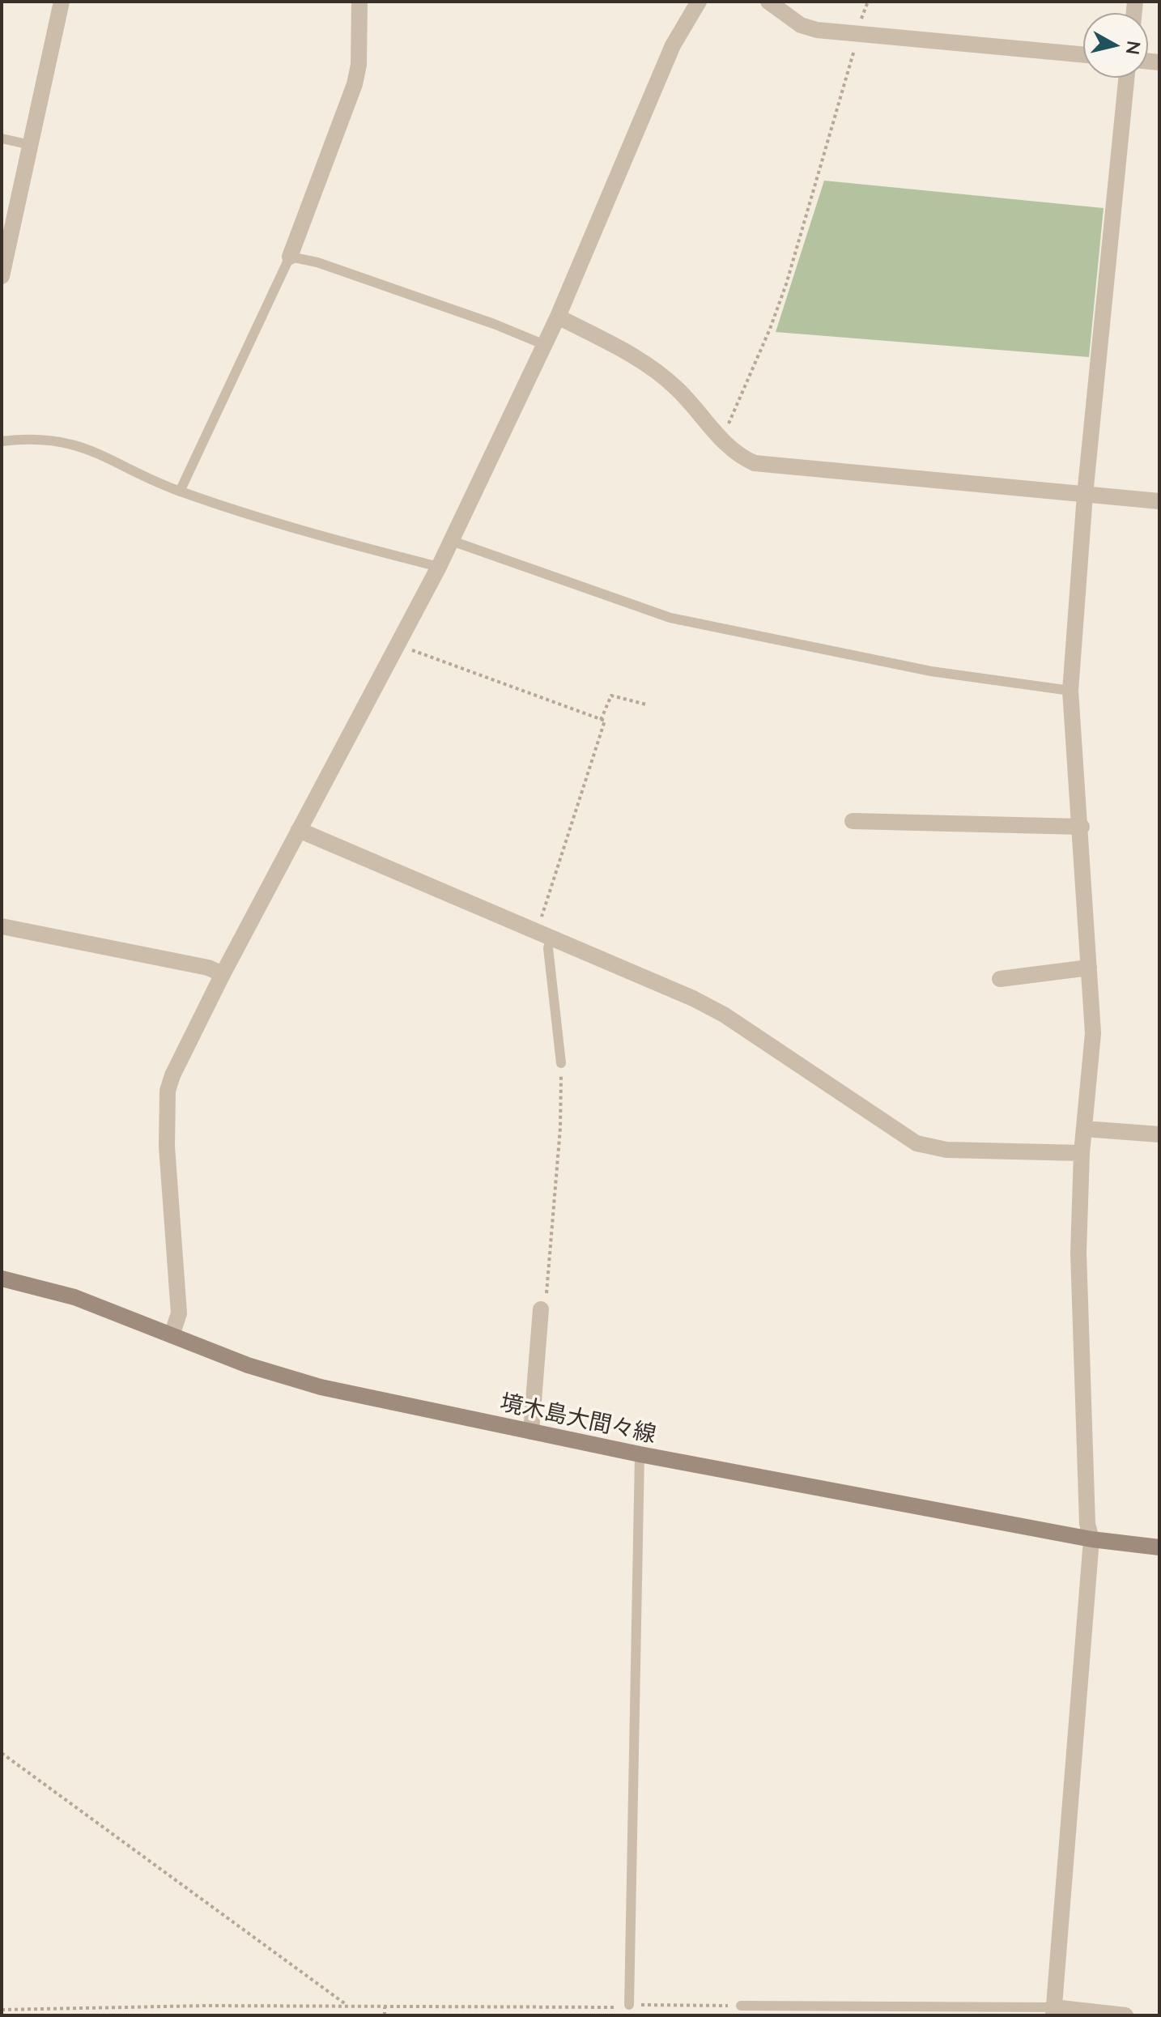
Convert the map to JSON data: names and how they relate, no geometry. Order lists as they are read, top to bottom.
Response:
{
  "streets": {
    "main road": ["境木島大間々線"]
  },
  "north": "right"
}
